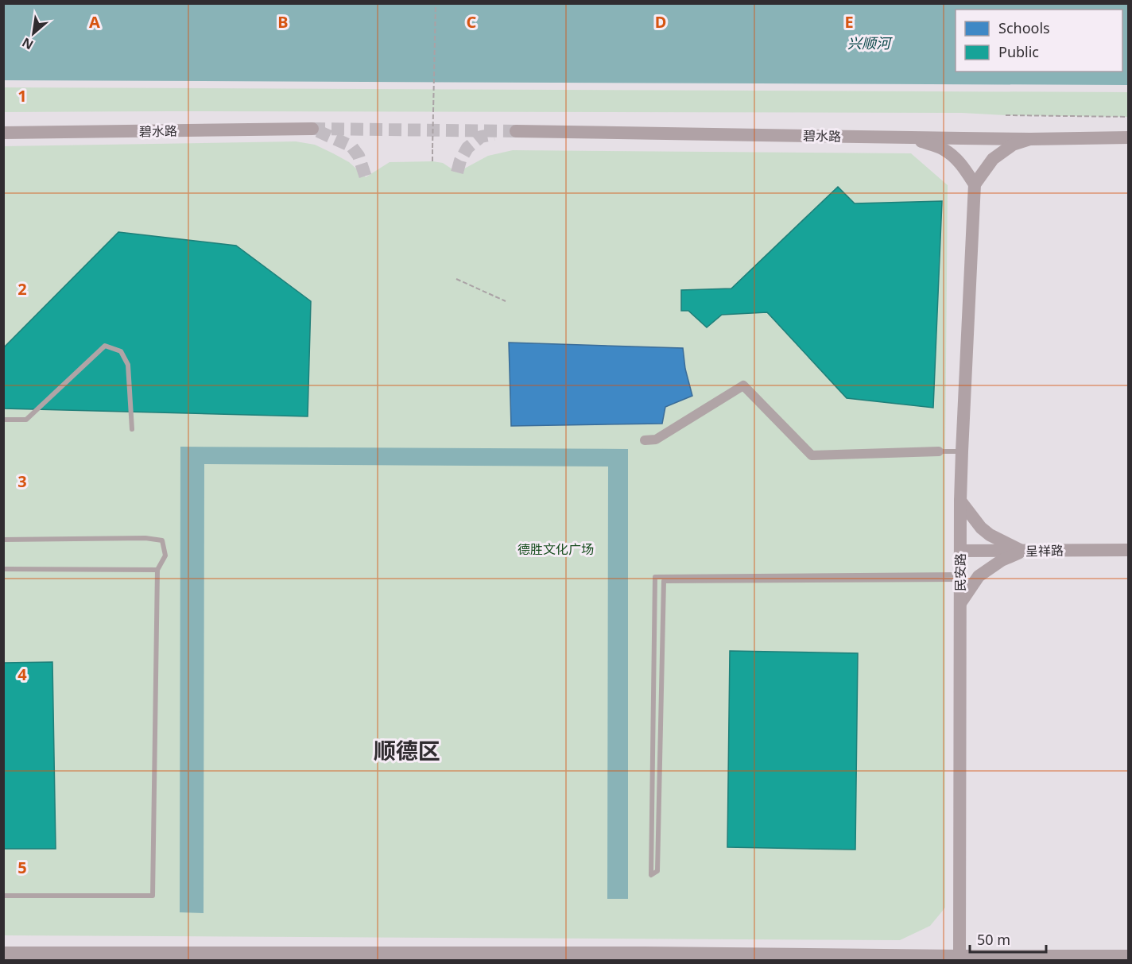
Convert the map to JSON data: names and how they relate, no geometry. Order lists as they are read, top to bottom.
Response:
{
  "streets": {
    "main road": ["碧水路", "呈祥路", "民安路"]
  },
  "crossings": [
    ["呈祥路", "民安路"]
  ],
  "districts": ["顺德区"],
  "water": ["兴顺河"],
  "parks": ["德胜文化广场"],
  "legend": ["Schools", "Public"],
  "scale_bar": "50 m",
  "north": "bottom left",
  "grid": {
    "columns": [
      "A",
      "B",
      "C",
      "D",
      "E"
    ],
    "rows": [
      "1",
      "2",
      "3",
      "4",
      "5"
    ]
  }
}
